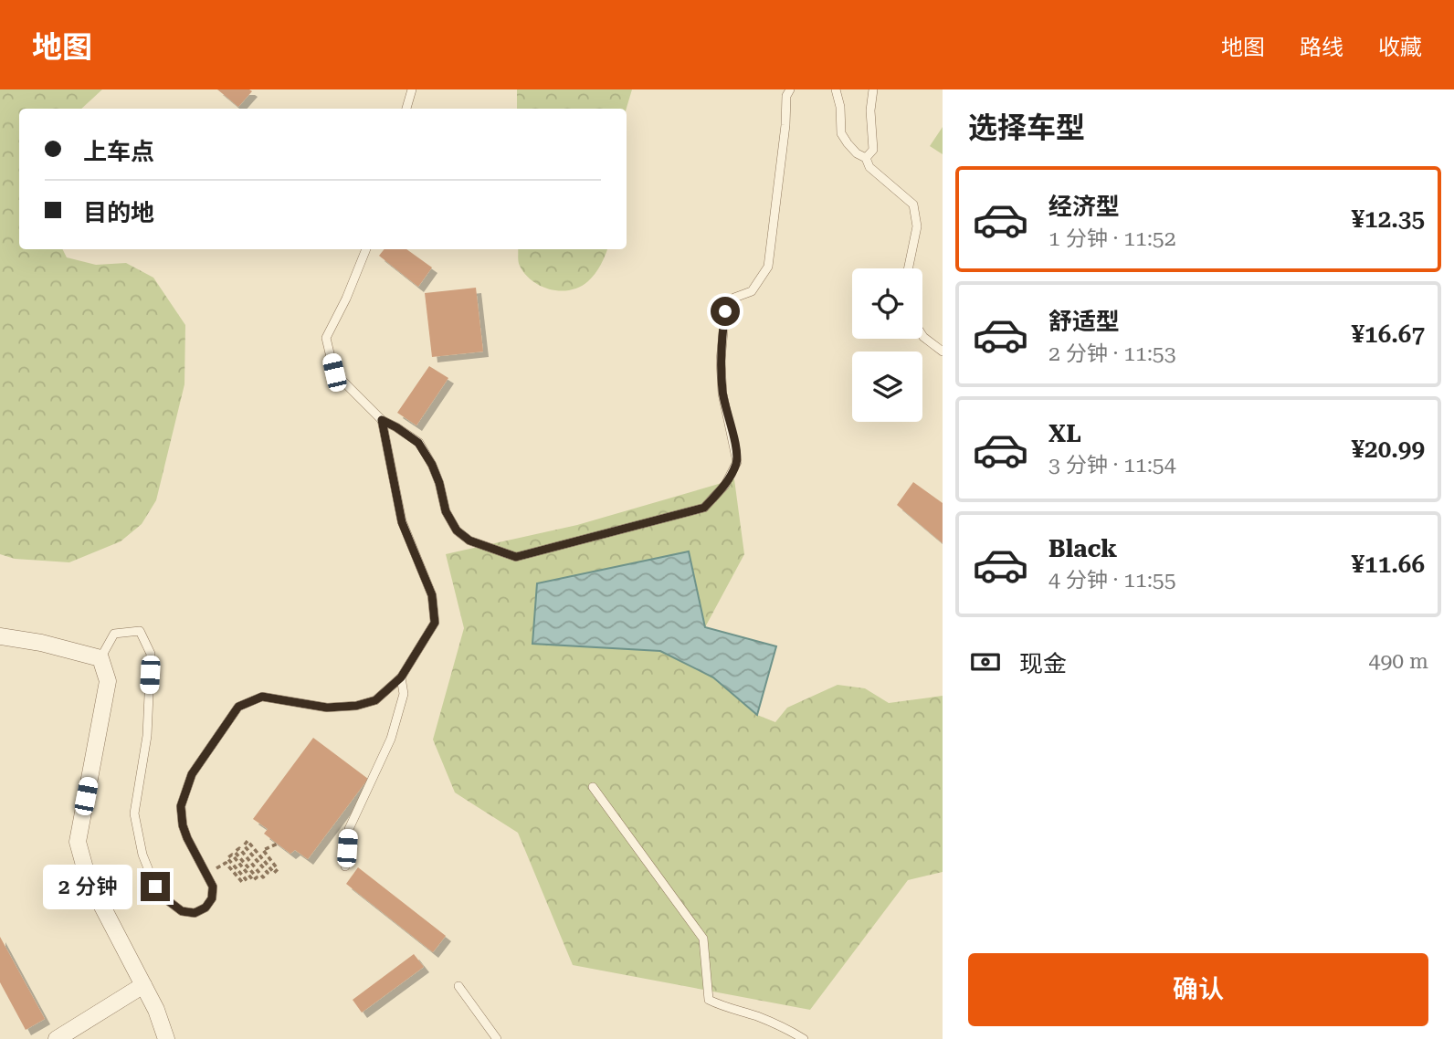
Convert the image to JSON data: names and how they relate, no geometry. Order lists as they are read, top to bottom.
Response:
{
  "page": {
    "header": "地图",
    "nav": ["地图", "路线", "收藏"],
    "heading": "选择车型",
    "banner": ["上车点", "目的地"],
    "list": [
      {
        "name": "经济型",
        "note": "1 分钟 · 11:52",
        "value": "¥12.35"
      },
      {
        "name": "舒适型",
        "note": "2 分钟 · 11:53",
        "value": "¥16.67"
      },
      {
        "name": "XL",
        "note": "3 分钟 · 11:54",
        "value": "¥20.99"
      },
      {
        "name": "Black",
        "note": "4 分钟 · 11:55",
        "value": "¥11.66"
      }
    ],
    "pay": ["现金", "490 m"],
    "bubble": "2 分钟",
    "buttons": "确认"
  }
}
